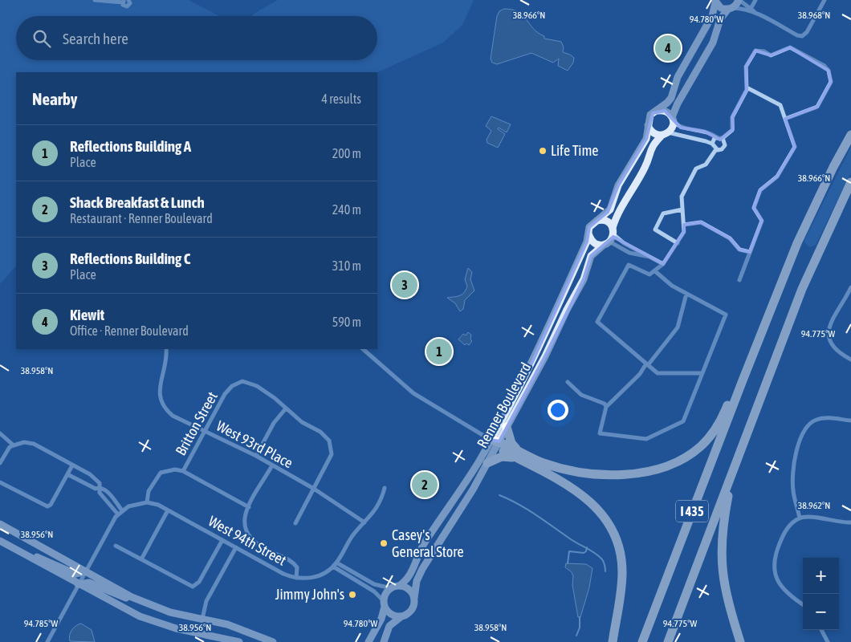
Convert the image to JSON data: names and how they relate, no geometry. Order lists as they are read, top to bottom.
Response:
{
  "streets": {
    "highway": ["I 435"],
    "main road": ["Renner Boulevard"],
    "street": ["Britton Street", "West 93rd Place", "West 94th Street"]
  },
  "crossings": [
    ["Britton Street", "West 93rd Place"],
    ["Britton Street", "West 94th Street"],
    ["West 93rd Place", "West 94th Street"]
  ],
  "places": ["Life Time", "Casey's General Store", "Jimmy John's"],
  "page": {
    "search": "Search here",
    "pins": [
      "4",
      "3",
      "1",
      "2"
    ],
    "heading": ["Nearby", "4 results"],
    "list": [
      {
        "mark": "1",
        "name": "Reflections Building A",
        "note": "Place",
        "value": "200 m"
      },
      {
        "mark": "2",
        "name": "Shack Breakfast & Lunch",
        "note": "Restaurant · Renner Boulevard",
        "value": "240 m"
      },
      {
        "mark": "3",
        "name": "Reflections Building C",
        "note": "Place",
        "value": "310 m"
      },
      {
        "mark": "4",
        "name": "Kiewit",
        "note": "Office · Renner Boulevard",
        "value": "590 m"
      }
    ],
    "map_buttons": ["+", "−"]
  },
  "coordinates": [
    "38.968°N",
    "38.966°N",
    "94.780°W",
    "94.775°W",
    "38.958°N",
    "38.962°N",
    "38.956°N",
    "94.785°W"
  ]
}
